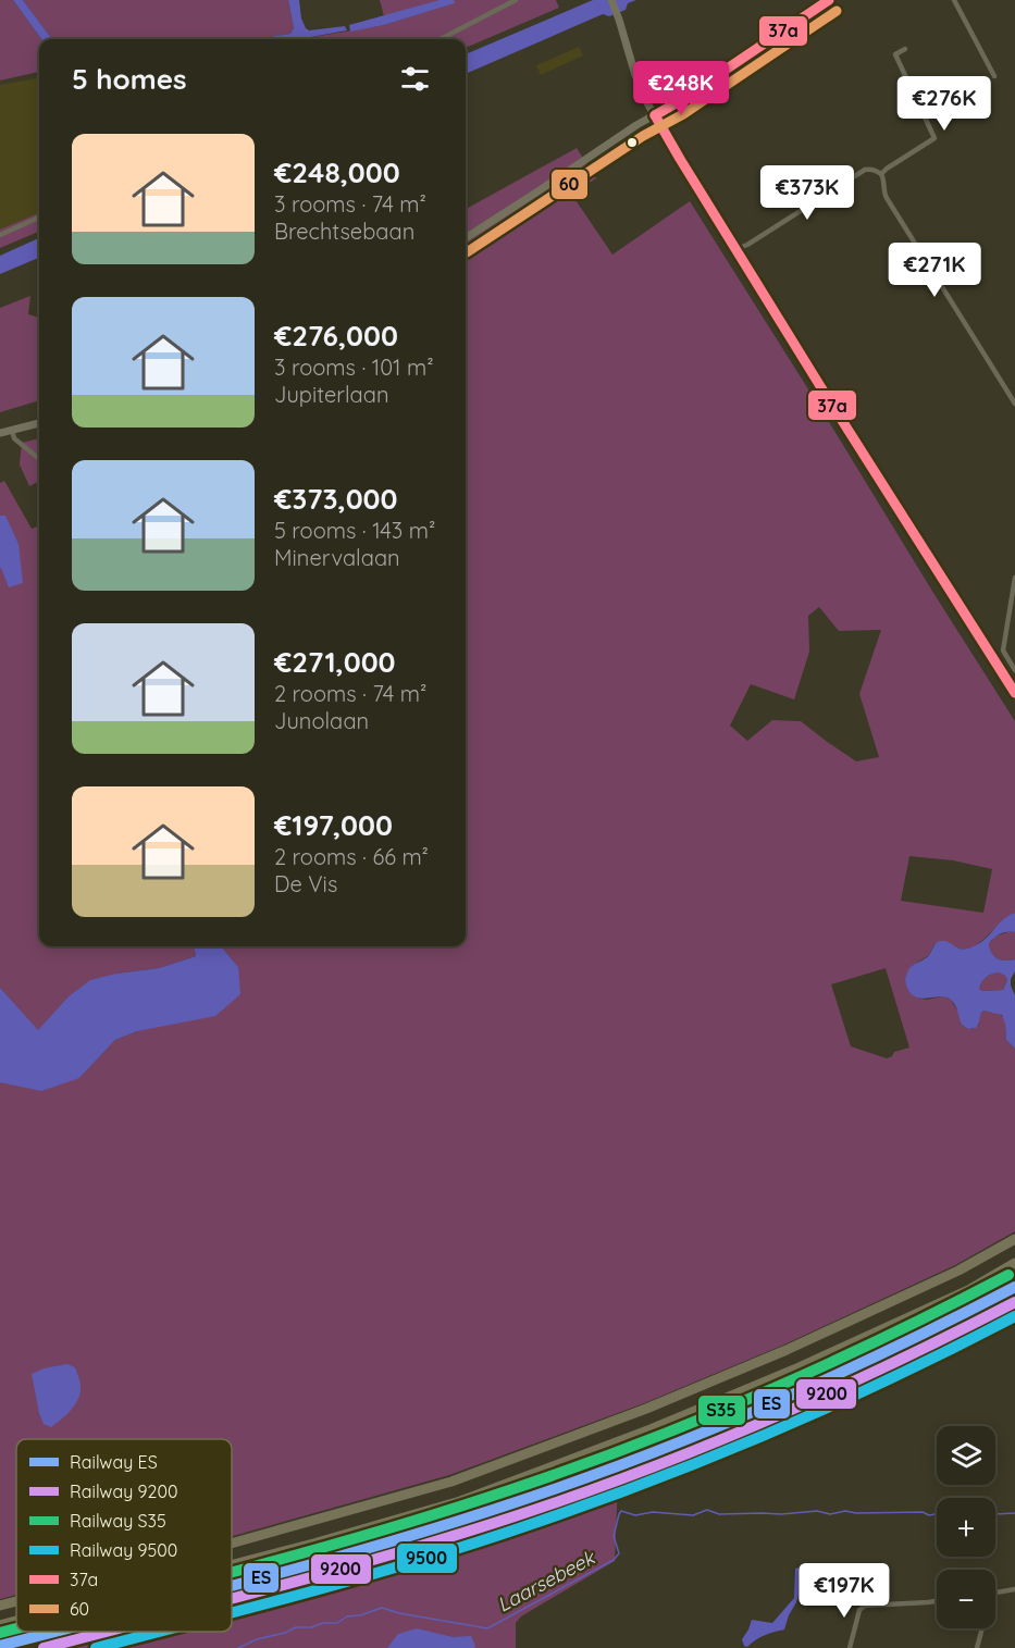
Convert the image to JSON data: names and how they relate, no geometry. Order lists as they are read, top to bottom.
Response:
{
  "water": ["Laarsebeek"],
  "lines": [
    "transit line 37a",
    "transit line 60",
    "rail line S35",
    "rail line ES",
    "rail line 9200",
    "rail line 9500"
  ],
  "legend": [
    "Railway ES",
    "Railway 9200",
    "Railway S35",
    "Railway 9500",
    "37a",
    "60"
  ],
  "page": {
    "heading": "5 homes",
    "price": [
      "€248K",
      "€276K",
      "€373K",
      "€271K",
      "€197K"
    ],
    "list": [
      {
        "name": "€248,000",
        "note": "3 rooms · 74 m² · Brechtsebaan"
      },
      {
        "name": "€276,000",
        "note": "3 rooms · 101 m² · Jupiterlaan"
      },
      {
        "name": "€373,000",
        "note": "5 rooms · 143 m² · Minervalaan"
      },
      {
        "name": "€271,000",
        "note": "2 rooms · 74 m² · Junolaan"
      },
      {
        "name": "€197,000",
        "note": "2 rooms · 66 m² · De Vis"
      }
    ],
    "map_buttons": ["+", "−"]
  }
}
